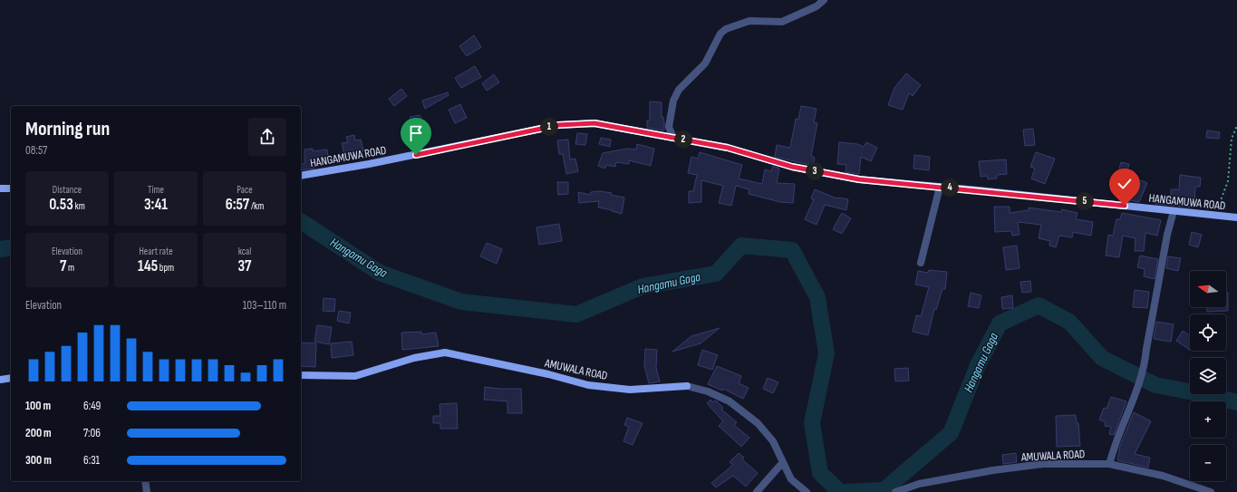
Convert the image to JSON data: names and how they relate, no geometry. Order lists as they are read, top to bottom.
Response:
{
  "streets": {
    "street": ["HANGAMUWA ROAD", "AMUWALA ROAD"]
  },
  "water": ["Hangamu Gaga"],
  "north": "left",
  "page": {
    "heading": ["Morning run", "08:57"],
    "pins": [
      "1",
      "2",
      "3",
      "4",
      "5"
    ],
    "stats": [
      ["Distance", "0.53 km"],
      ["Time", "3:41"],
      ["Pace", "6:57 /km"],
      ["Elevation", "7 m"],
      ["Heart rate", "145 bpm"],
      ["kcal", "37"]
    ],
    "map_buttons": ["+", "−"],
    "chart": ["Elevation", "103–110 m"],
    "list": [
      {
        "name": "100 m",
        "note": "6:49"
      },
      {
        "name": "200 m",
        "note": "7:06"
      },
      {
        "name": "300 m",
        "note": "6:31"
      }
    ]
  }
}
